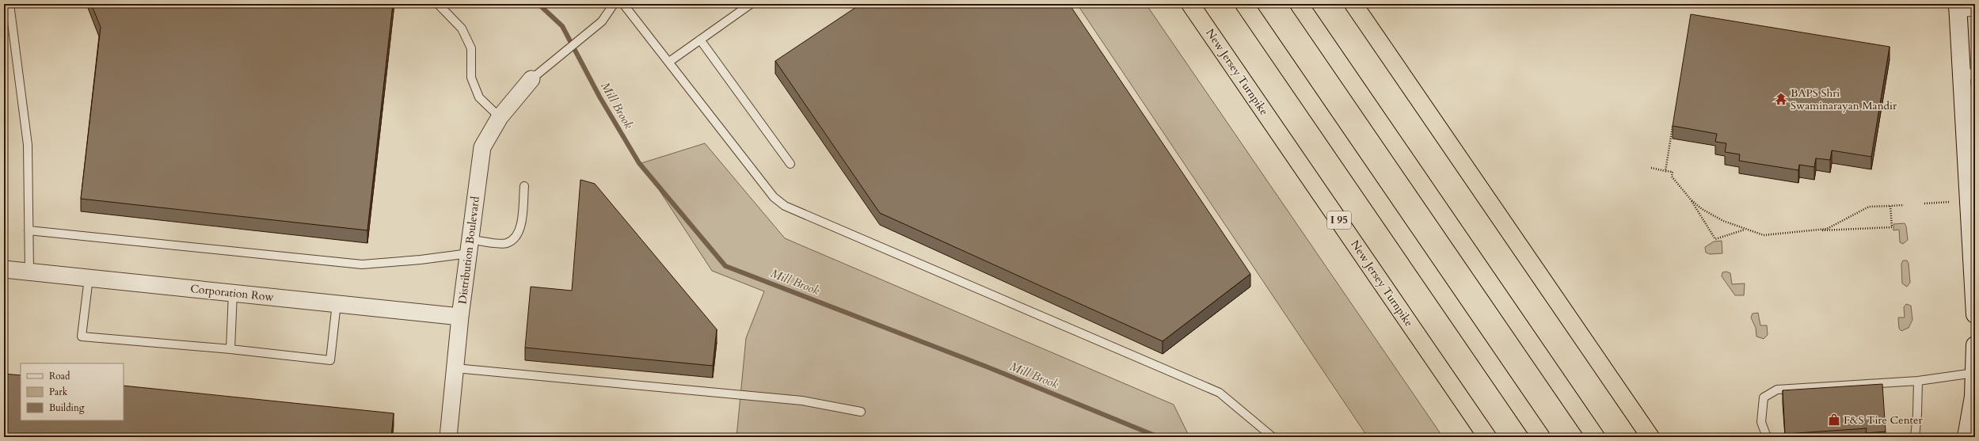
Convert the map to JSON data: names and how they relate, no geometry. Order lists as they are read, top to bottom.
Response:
{
  "streets": {
    "highway": ["New Jersey Turnpike", "I 95"],
    "street": ["Distribution Boulevard", "Corporation Row"]
  },
  "crossings": [
    ["Distribution Boulevard", "Corporation Row"]
  ],
  "water": ["Mill Brook"],
  "places": {
    "temple": ["BAPS Shri Swaminarayan Mandir"],
    "shop": ["F&S Tire Center"]
  },
  "legend": ["Road", "Park", "Building"]
}
